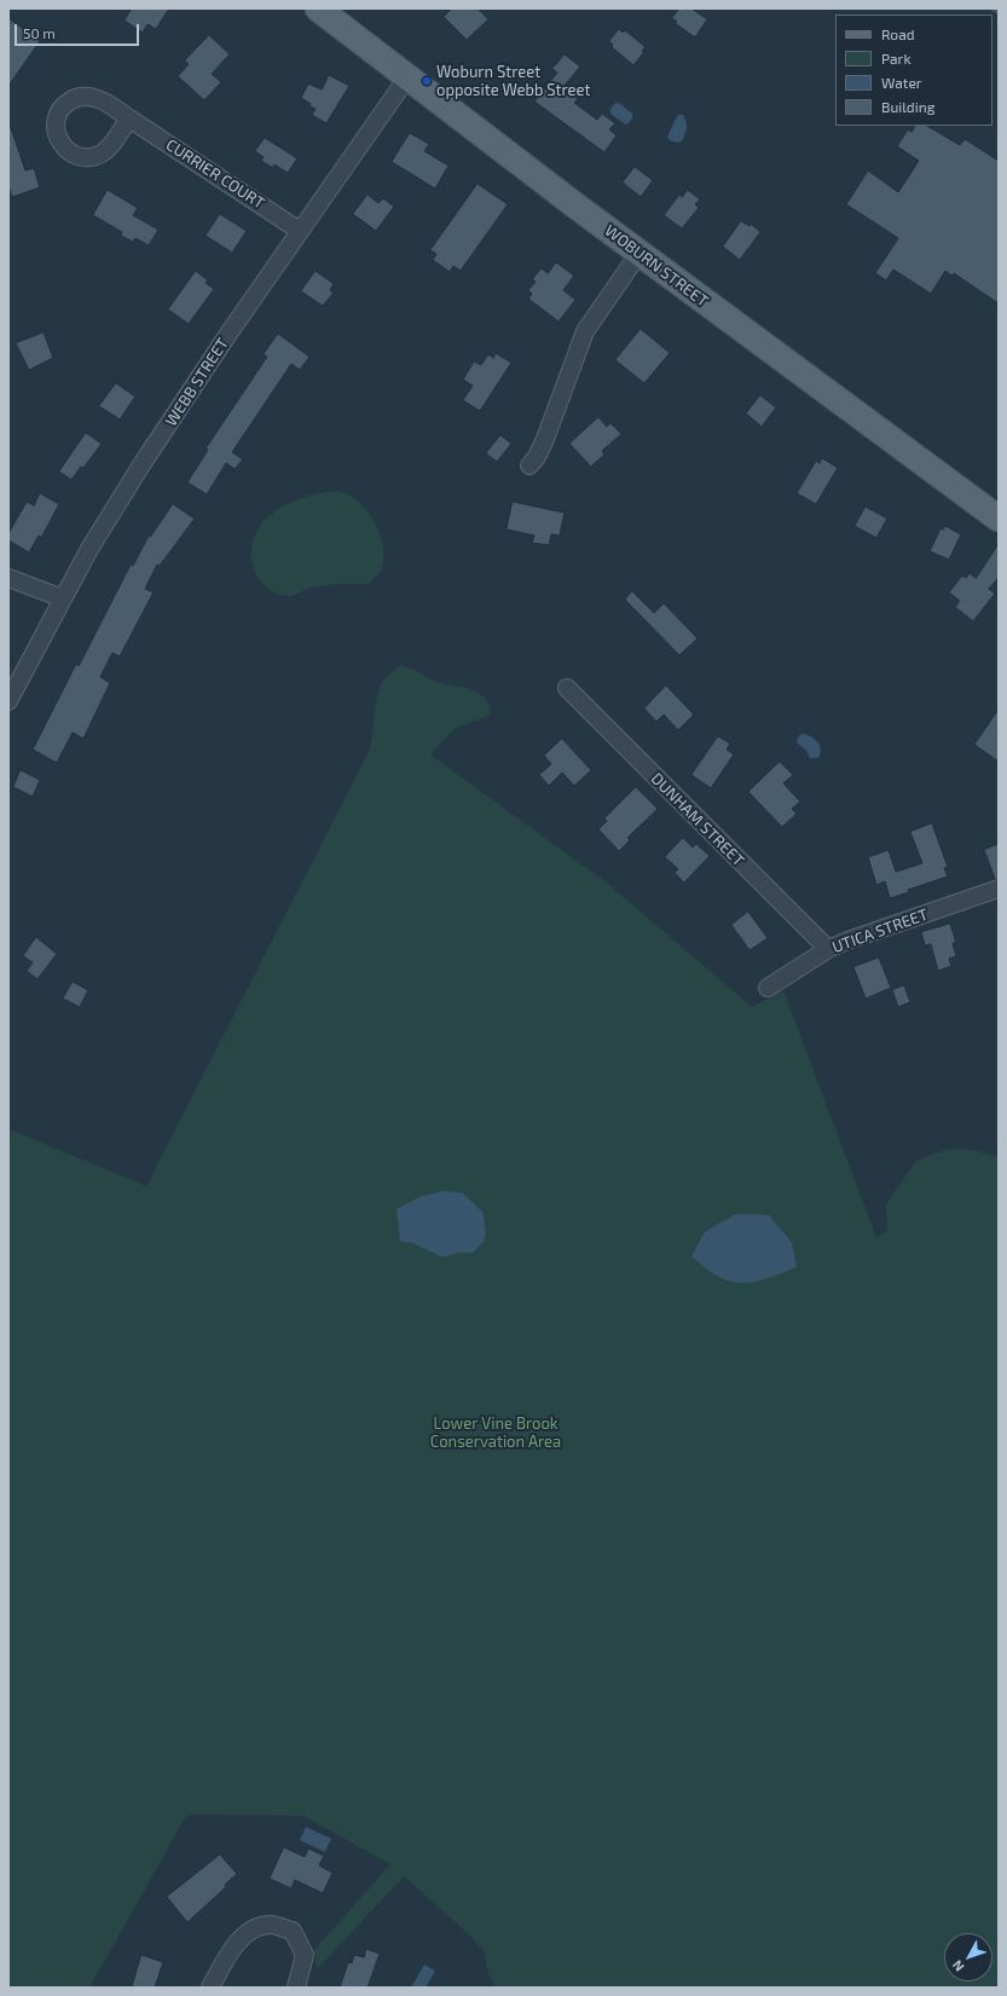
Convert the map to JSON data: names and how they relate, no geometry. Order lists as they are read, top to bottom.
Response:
{
  "streets": {
    "main road": ["WOBURN STREET"],
    "street": [
      "CURRIER COURT",
      "WEBB STREET",
      "DUNHAM STREET",
      "UTICA STREET"
    ]
  },
  "crossings": [
    ["CURRIER COURT", "WEBB STREET"],
    ["WOBURN STREET", "WEBB STREET"],
    ["DUNHAM STREET", "UTICA STREET"]
  ],
  "parks": ["Lower Vine Brook Conservation Area"],
  "places": ["Woburn Street opposite Webb Street"],
  "legend": [
    "Road",
    "Park",
    "Water",
    "Building"
  ],
  "scale_bar": "50 m",
  "north": "bottom left"
}
